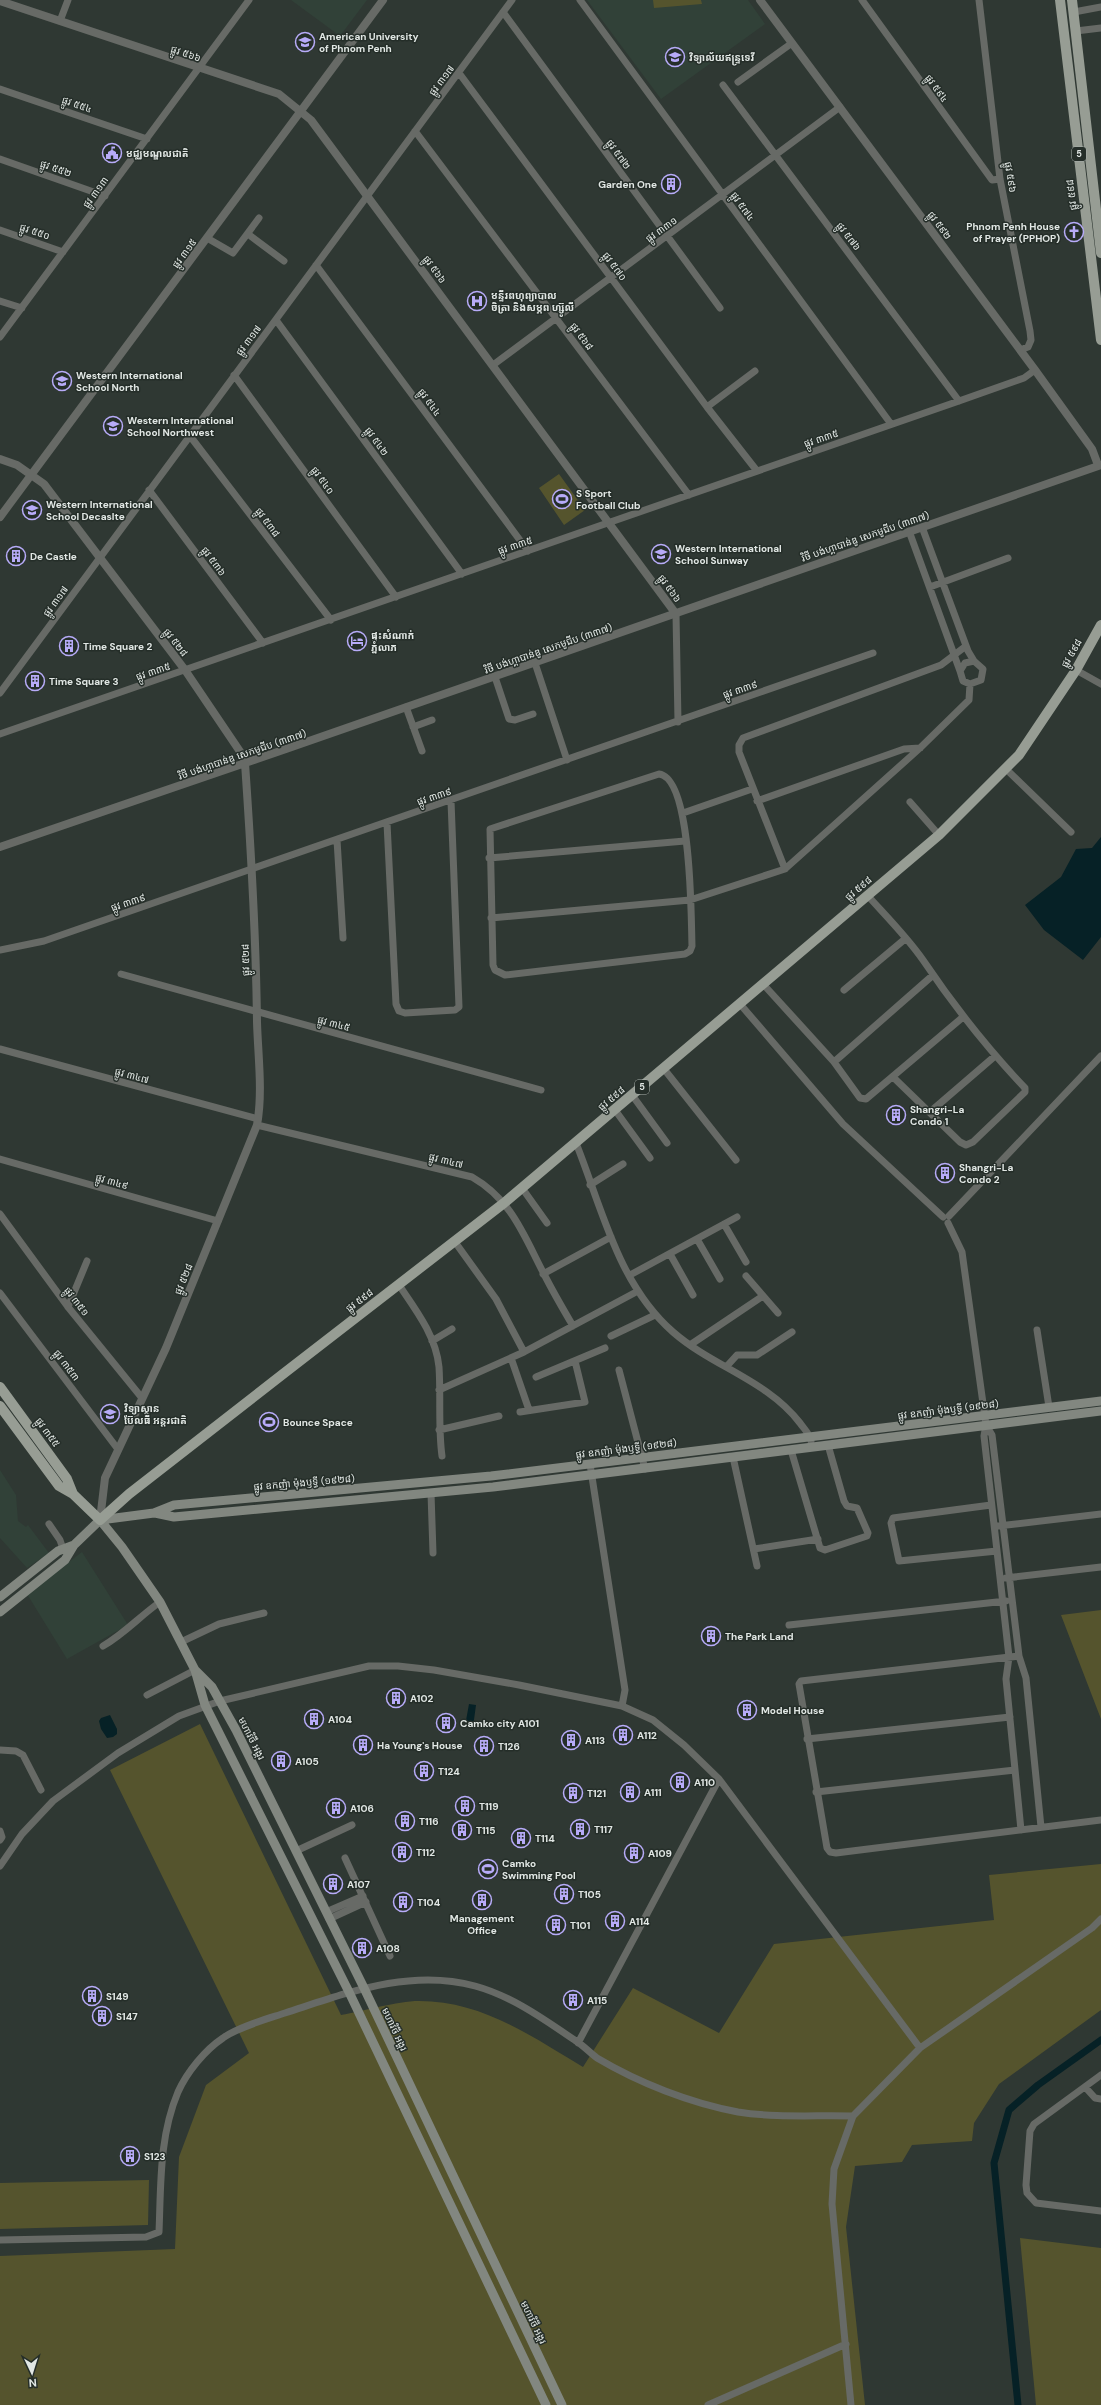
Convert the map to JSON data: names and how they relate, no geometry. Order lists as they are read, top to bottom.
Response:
{
  "streets": {
    "main road": [
      "5",
      "ផ្លូវ ៥៩៨",
      "ផ្លូវ ឧកញ៉ា ម៉ុងឫទ្ធី (១៩២៨)",
      "ផ្លូវ ៣៥៥",
      "មហាវិថី អង្គរ"
    ],
    "street": [
      "ផ្លូវ ៥៦៦",
      "ផ្លូវ ៣១៧",
      "ផ្លូវ ៥៩៤",
      "ផ្លូវ ៥៥៤",
      "ផ្លូវ ៥៧២",
      "ផ្លូវ ៥៥២",
      "ផ្លូវ ៥៩៦",
      "ផ្លូវ ៣១៣",
      "ផ្លូវ ៥៧៤",
      "ផ្លូវ ៥៩២",
      "ផ្លូវ ៣៣១",
      "ផ្លូវ ៥៥០",
      "ផ្លូវ ៥៧៦",
      "ផ្លូវ ៣១៥",
      "ផ្លូវ ៥៧០",
      "ផ្លូវ ៥៦៨",
      "ផ្លូវ ៥៤៤",
      "ផ្លូវ ៣៣៥",
      "ផ្លូវ ៥៤២",
      "ផ្លូវ ៥៤០",
      "ផ្លូវ ៥៣៨",
      "វិថី បង់ហ្គាបាន់ឌូ សេកមូជីប (៣៣៧)",
      "ផ្លូវ ៥៣៦",
      "ផ្លូវ ៥២៨",
      "ផ្លូវ ៣៣៩",
      "ផ្លូវ ៣៤៥",
      "ផ្លូវ ៣៤៧",
      "ផ្លូវ ៣៤៩",
      "ផ្លូវ ៣៥១",
      "ផ្លូវ ៣៥៣"
    ]
  },
  "crossings": [
    ["ផ្លូវ ៥៦៦", "ផ្លូវ ៣១៧"],
    ["ផ្លូវ ៥៦៦", "ផ្លូវ ៣១៣"],
    ["ផ្លូវ ៥៦៦", "ផ្លូវ ៣៣១"],
    ["ផ្លូវ ៥៦៦", "ផ្លូវ ៣១៥"],
    ["ផ្លូវ ៥៦៦", "ផ្លូវ ៣៣៥"],
    ["ផ្លូវ ៥៦៦", "វិថី បង់ហ្គាបាន់ឌូ សេកមូជីប (៣៣៧)"],
    ["ផ្លូវ ៥៦៦", "ផ្លូវ ៣៣៩"],
    ["ផ្លូវ ៣១៧", "ផ្លូវ ៥៧២"],
    ["ផ្លូវ ៣១៧", "ផ្លូវ ៥៧០"],
    ["ផ្លូវ ៣១៧", "ផ្លូវ ៥៦៨"],
    ["ផ្លូវ ៣១៧", "ផ្លូវ ៥៤៤"],
    ["ផ្លូវ ៣១៧", "ផ្លូវ ៥៤២"],
    ["ផ្លូវ ៣១៧", "ផ្លូវ ៥៤០"],
    ["ផ្លូវ ៣១៧", "ផ្លូវ ៥៣៨"],
    ["ផ្លូវ ៣១៧", "ផ្លូវ ៥៣៦"],
    ["ផ្លូវ ៣១៧", "ផ្លូវ ៥២៨"],
    ["ផ្លូវ ៥៩៤", "ផ្លូវ ៥៩៦"],
    ["ផ្លូវ ៥៥៤", "ផ្លូវ ៣១៣"],
    ["ផ្លូវ ៥៧២", "ផ្លូវ ៣៣១"],
    ["ផ្លូវ ៥៥២", "ផ្លូវ ៣១៣"],
    ["ផ្លូវ ៥៩៦", "ផ្លូវ ៥៩២"],
    ["ផ្លូវ ៣១៣", "ផ្លូវ ៥៥០"],
    ["ផ្លូវ ៥៩៨", "ផ្លូវ ៥២៨"],
    ["ផ្លូវ ៥៩៨", "ផ្លូវ ៣៤៧"],
    ["ផ្លូវ ៥៩៨", "ផ្លូវ ឧកញ៉ា ម៉ុងឫទ្ធី (១៩២៨)"],
    ["ផ្លូវ ៥៩៨", "ផ្លូវ ៣៥៥"],
    ["ផ្លូវ ៥៩៨", "មហាវិថី អង្គរ"],
    ["ផ្លូវ ៥៧៤", "ផ្លូវ ៣៣១"],
    ["ផ្លូវ ៥៧៤", "ផ្លូវ ៣៣៥"],
    ["ផ្លូវ ៥៩២", "ផ្លូវ ៣៣១"],
    ["ផ្លូវ ៥៩២", "ផ្លូវ ៣៣៥"],
    ["ផ្លូវ ៥៩២", "វិថី បង់ហ្គាបាន់ឌូ សេកមូជីប (៣៣៧)"],
    ["ផ្លូវ ៣៣១", "ផ្លូវ ៥៧៦"],
    ["ផ្លូវ ៣៣១", "ផ្លូវ ៥៧០"],
    ["ផ្លូវ ៣៣១", "ផ្លូវ ៥៦៨"],
    ["ផ្លូវ ៥៧៦", "ផ្លូវ ៣៣៥"],
    ["ផ្លូវ ៣១៥", "ផ្លូវ ៥២៨"],
    ["ផ្លូវ ៥៧០", "ផ្លូវ ៣៣៥"],
    ["ផ្លូវ ៥៦៨", "ផ្លូវ ៣៣៥"],
    ["ផ្លូវ ៥៤៤", "ផ្លូវ ៣៣៥"],
    ["ផ្លូវ ៣៣៥", "ផ្លូវ ៥៤២"],
    ["ផ្លូវ ៣៣៥", "ផ្លូវ ៥៤០"],
    ["ផ្លូវ ៣៣៥", "ផ្លូវ ៥៣៨"],
    ["ផ្លូវ ៣៣៥", "ផ្លូវ ៥៣៦"],
    ["ផ្លូវ ៣៣៥", "ផ្លូវ ៥២៨"],
    ["វិថី បង់ហ្គាបាន់ឌូ សេកមូជីប (៣៣៧)", "ផ្លូវ ៥២៨"],
    ["ផ្លូវ ៥២៨", "ផ្លូវ ៣៣៩"],
    ["ផ្លូវ ៥២៨", "ផ្លូវ ៣៤៥"],
    ["ផ្លូវ ៥២៨", "ផ្លូវ ៣៤៧"],
    ["ផ្លូវ ៥២៨", "ផ្លូវ ៣៤៩"],
    ["ផ្លូវ ៥២៨", "ផ្លូវ ៣៥១"],
    ["ផ្លូវ ៥២៨", "ផ្លូវ ៣៥៣"],
    ["ផ្លូវ ៥២៨", "ផ្លូវ ឧកញ៉ា ម៉ុងឫទ្ធី (១៩២៨)"],
    ["ផ្លូវ ៥២៨", "ផ្លូវ ៣៥៥"],
    ["ផ្លូវ ៥២៨", "មហាវិថី អង្គរ"],
    ["ផ្លូវ ឧកញ៉ា ម៉ុងឫទ្ធី (១៩២៨)", "ផ្លូវ ៣៥៥"],
    ["ផ្លូវ ឧកញ៉ា ម៉ុងឫទ្ធី (១៩២៨)", "មហាវិថី អង្គរ"],
    ["ផ្លូវ ៣៥៥", "មហាវិថី អង្គរ"]
  ],
  "places": {
    "school or university": [
      "American University of Phnom Penh",
      "វិទ្យាល័យឥន្រ្ទទេវី",
      "Western International School North",
      "Western International School Northwest",
      "Western International School Decaslte",
      "Western International School Sunway",
      "វិទ្យាស្ថាន ប៊ែលធី អន្ដរជាតិ"
    ],
    "public building": ["មជ្ឈមណ្ឌលជាតិ"],
    "building": [
      "Garden One",
      "De Castle",
      "Time Square 2",
      "Time Square 3",
      "Shangri-La Condo 1",
      "Shangri-La Condo 2",
      "The Park Land",
      "A102",
      "Model House",
      "A104",
      "Camko city A101",
      "A112",
      "A113",
      "Ha Young's House",
      "T126",
      "A105",
      "T124",
      "A110",
      "A111",
      "T121",
      "T119",
      "A106",
      "T116",
      "T117",
      "T115",
      "T114",
      "T112",
      "A109",
      "A107",
      "T105",
      "Management Office",
      "T104",
      "A114",
      "T101",
      "A108",
      "S149",
      "A115",
      "S147",
      "S123"
    ],
    "church": ["Phnom Penh House of Prayer (PPHOP)"],
    "hospital": ["មន្ទីរពហុព្យាបាល ចិត្រា និងសម្ភព ហ្ស៊ូលី"],
    "sports": ["S Sport Football Club", "Bounce Space", "Camko Swimming Pool"],
    "hotel": ["ផ្ទះសំណាក់ ភ្នំលាភ"]
  },
  "north": "bottom"
}
